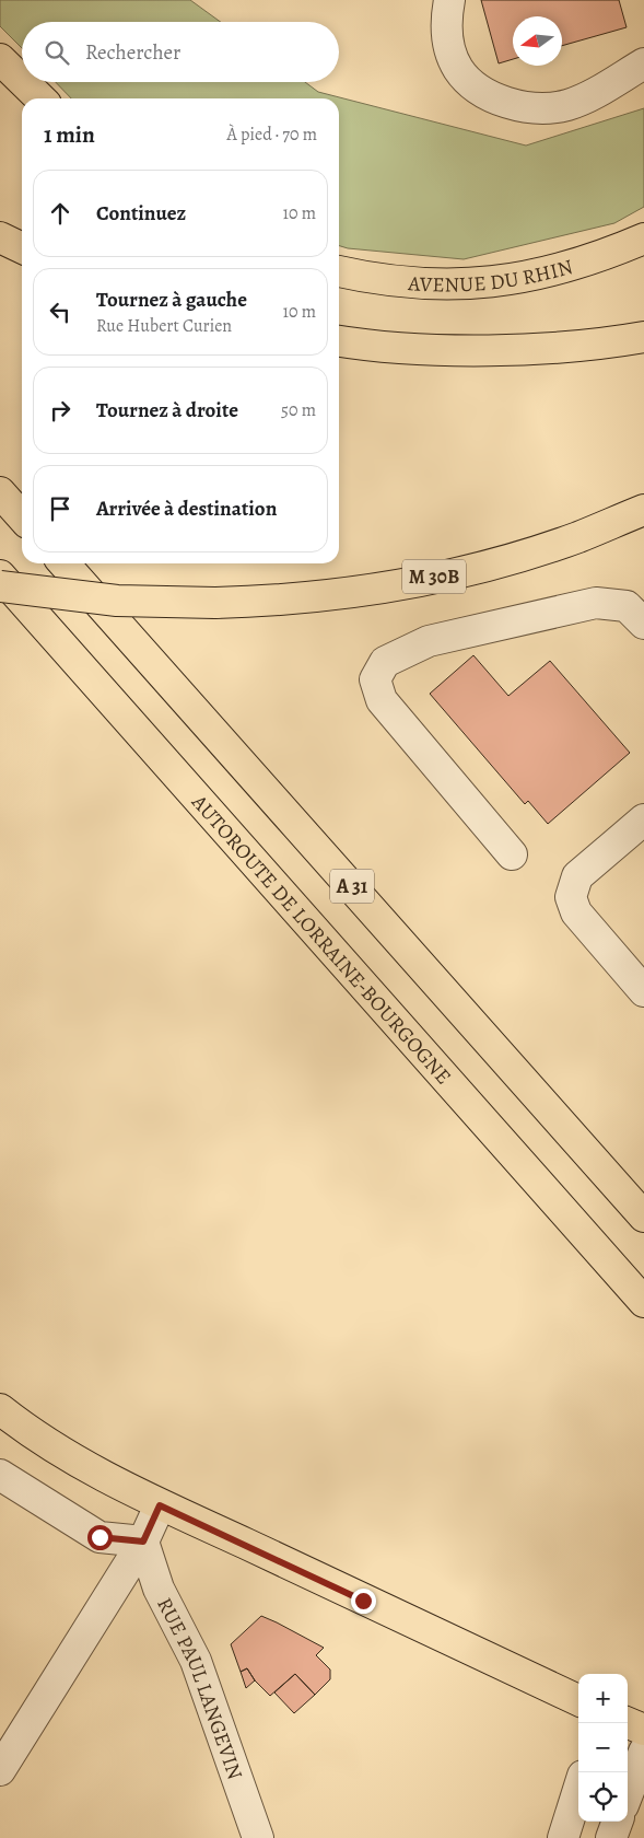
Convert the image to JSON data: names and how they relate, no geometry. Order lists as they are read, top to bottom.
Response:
{
  "streets": {
    "main road": [
      "AVENUE DU RHIN",
      "M 30B",
      "A 31",
      "AUTOROUTE DE LORRAINE-BOURGOGNE"
    ],
    "street": ["RUE PAUL LANGEVIN"]
  },
  "north": "left",
  "page": {
    "search": "Rechercher",
    "heading": ["1 min", "À pied · 70 m"],
    "list": [
      ["Continuez", "10 m"],
      ["Tournez à gauche", "Rue Hubert Curien", "10 m"],
      ["Tournez à droite", "50 m"],
      "Arrivée à destination"
    ],
    "map_buttons": ["+", "−"]
  }
}
